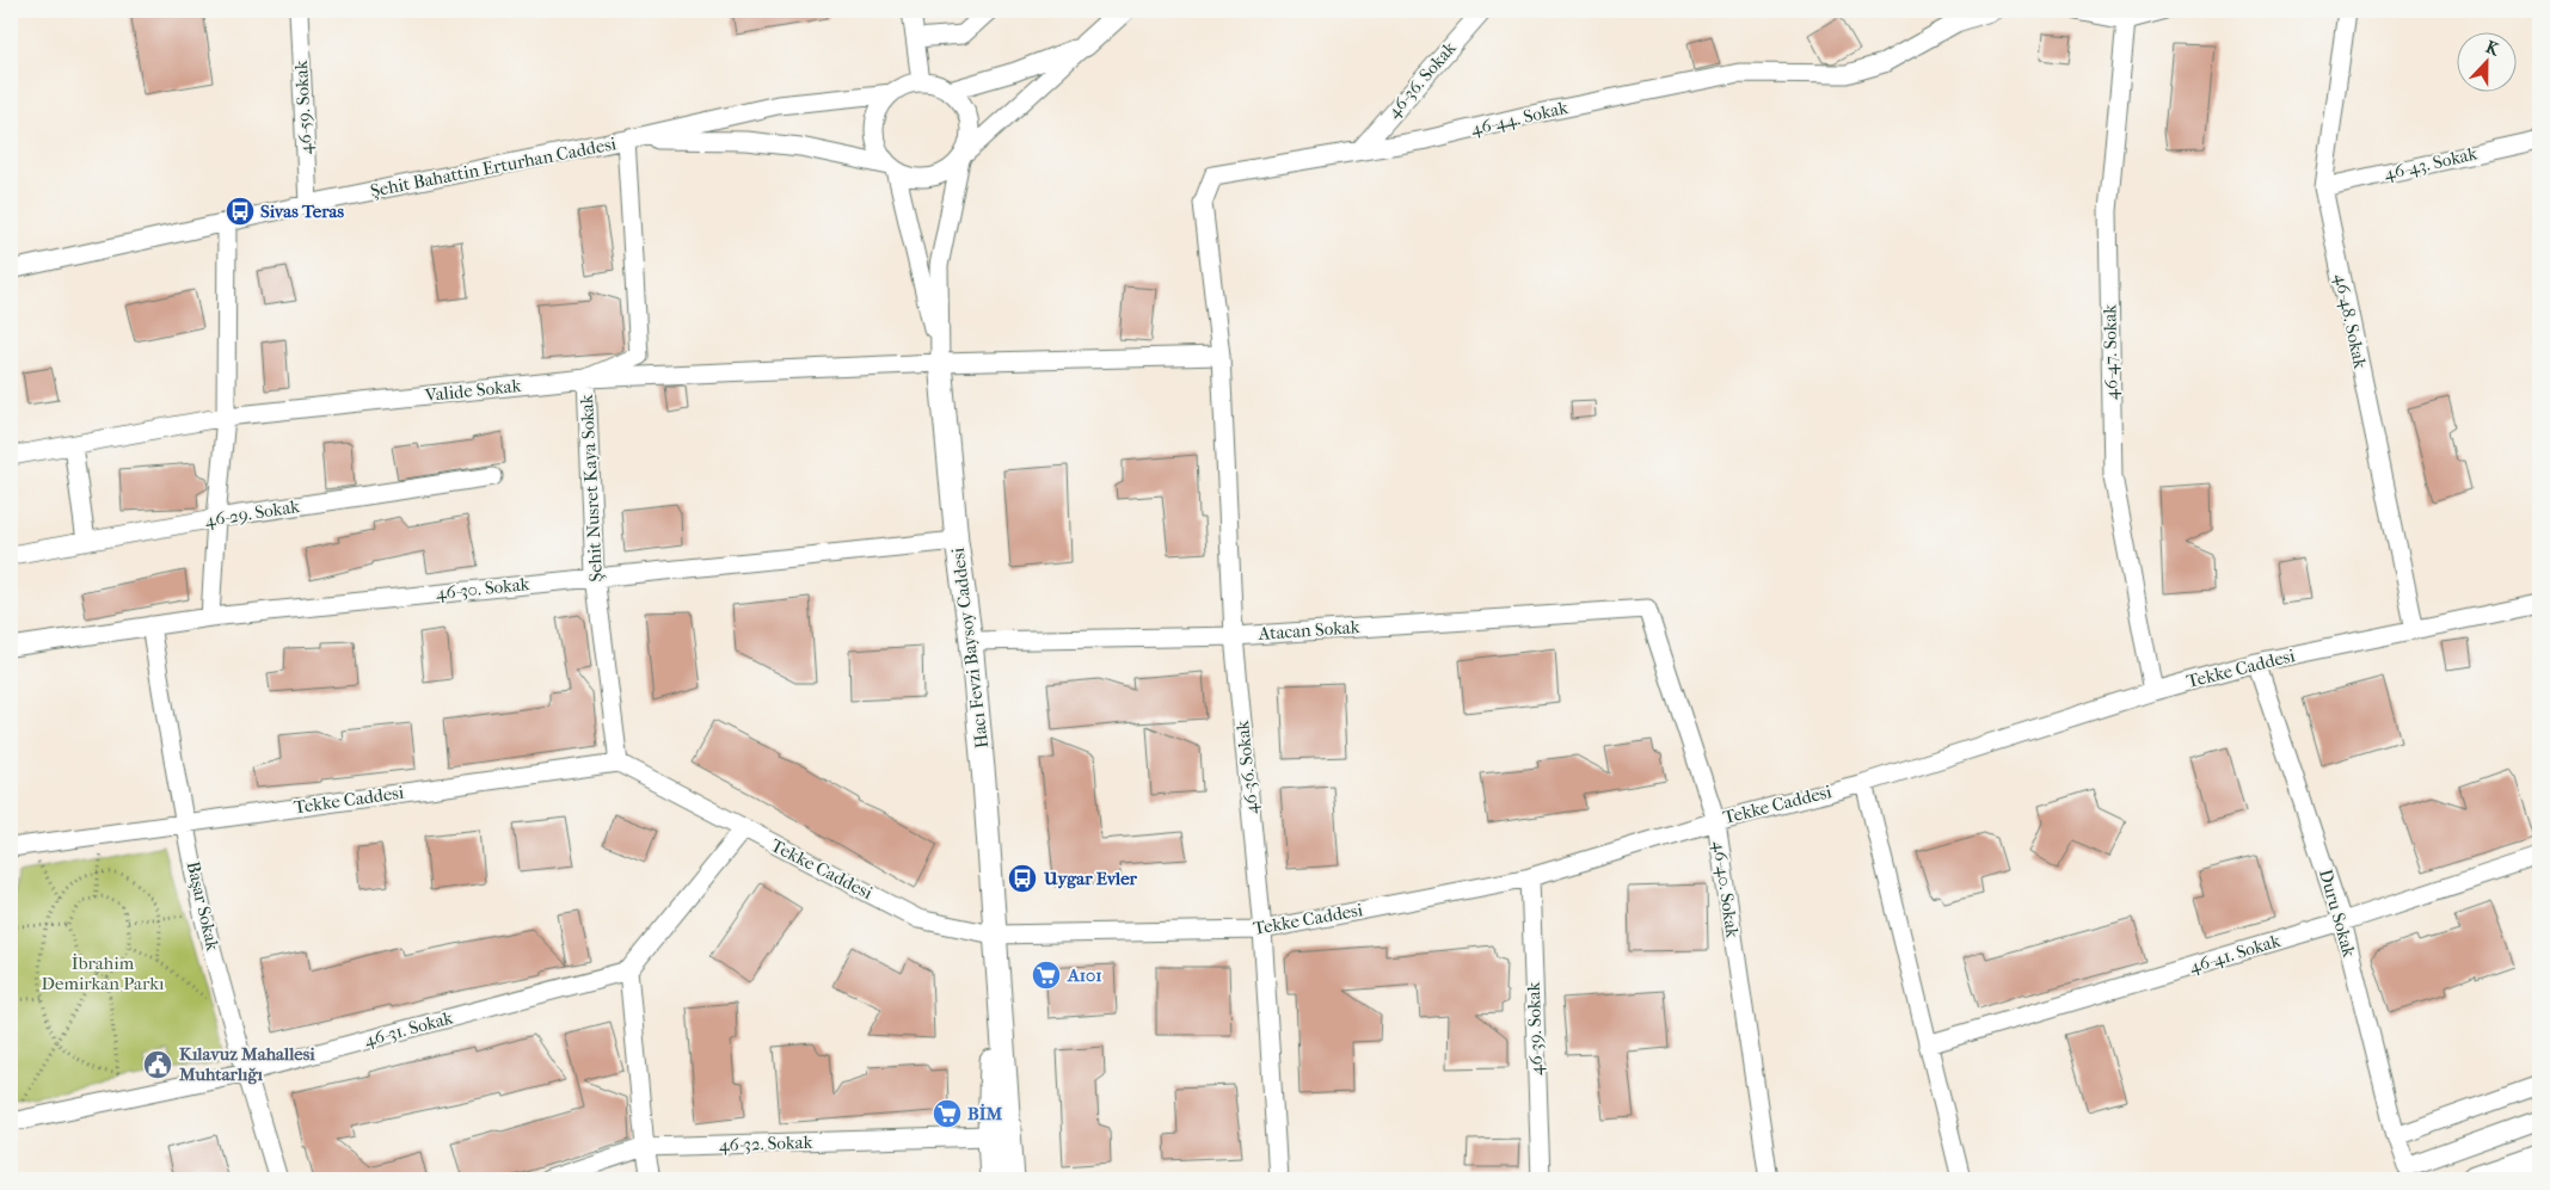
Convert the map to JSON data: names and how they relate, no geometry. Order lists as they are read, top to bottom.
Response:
{
  "streets": {
    "street": [
      "46-36. Sokak",
      "46-59. Sokak",
      "46-44. Sokak",
      "46-43. Sokak",
      "Şehit Bahattin Erturhan Caddesi",
      "46-48. Sokak",
      "46-47. Sokak",
      "Valide Sokak",
      "Şehit Nusret Kaya Sokak",
      "46-29. Sokak",
      "46-30. Sokak",
      "Atacan Sokak",
      "Hacı Fevzi Baysoy Caddesi",
      "Tekke Caddesi",
      "46-40. Sokak",
      "Başar Sokak",
      "Duru Sokak",
      "46-41. Sokak",
      "46-31. Sokak",
      "46-39. Sokak",
      "46-32. Sokak"
    ]
  },
  "crossings": [
    ["46-36. Sokak", "46-44. Sokak"],
    ["46-36. Sokak", "Valide Sokak"],
    ["46-36. Sokak", "Atacan Sokak"],
    ["46-36. Sokak", "Tekke Caddesi"],
    ["46-59. Sokak", "Şehit Bahattin Erturhan Caddesi"],
    ["46-44. Sokak", "Valide Sokak"],
    ["46-43. Sokak", "46-48. Sokak"],
    ["Şehit Bahattin Erturhan Caddesi", "Şehit Nusret Kaya Sokak"],
    ["Şehit Bahattin Erturhan Caddesi", "Hacı Fevzi Baysoy Caddesi"],
    ["46-48. Sokak", "Tekke Caddesi"],
    ["46-47. Sokak", "Tekke Caddesi"],
    ["Valide Sokak", "Şehit Nusret Kaya Sokak"],
    ["Valide Sokak", "Hacı Fevzi Baysoy Caddesi"],
    ["Şehit Nusret Kaya Sokak", "46-30. Sokak"],
    ["Şehit Nusret Kaya Sokak", "Tekke Caddesi"],
    ["46-30. Sokak", "Hacı Fevzi Baysoy Caddesi"],
    ["46-30. Sokak", "Başar Sokak"],
    ["Atacan Sokak", "Hacı Fevzi Baysoy Caddesi"],
    ["Atacan Sokak", "46-40. Sokak"],
    ["Hacı Fevzi Baysoy Caddesi", "Tekke Caddesi"],
    ["Hacı Fevzi Baysoy Caddesi", "46-32. Sokak"],
    ["Tekke Caddesi", "46-40. Sokak"],
    ["Tekke Caddesi", "Başar Sokak"],
    ["Tekke Caddesi", "Duru Sokak"],
    ["Tekke Caddesi", "46-39. Sokak"],
    ["Başar Sokak", "46-31. Sokak"],
    ["Duru Sokak", "46-41. Sokak"]
  ],
  "parks": ["İbrahim Demirkan Parkı"],
  "places": {
    "bus stop": ["Sivas Teras", "Uygar Evler"],
    "supermarket": ["A101", "BİM"],
    "public building": ["Kılavuz Mahallesi Muhtarlığı"]
  },
  "north": "top"
}
